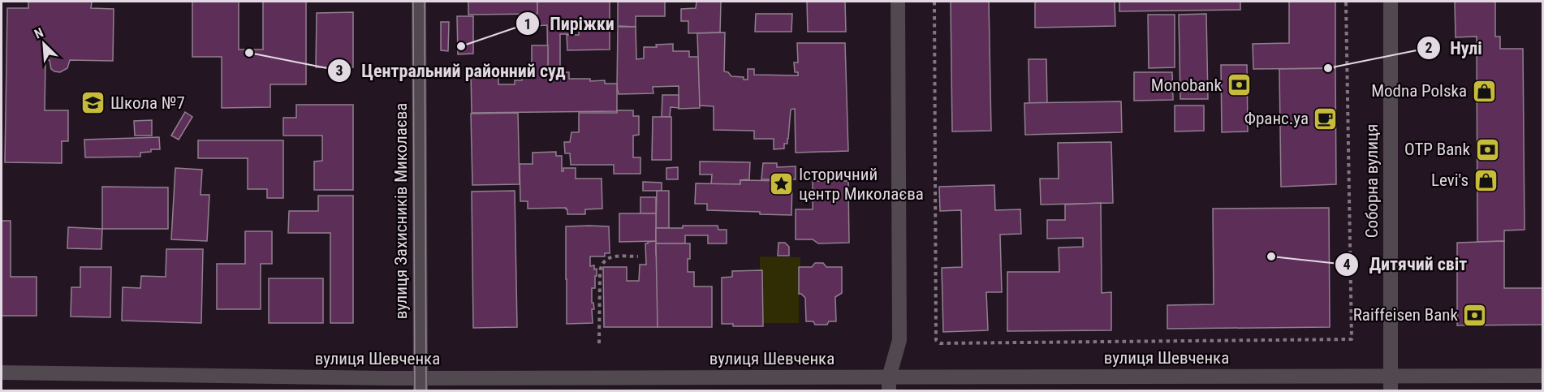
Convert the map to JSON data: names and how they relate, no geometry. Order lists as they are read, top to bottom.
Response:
{
  "streets": {
    "street": ["Соборна вулиця", "вулиця Захисників Миколаєва", "вулиця Шевченка"]
  },
  "crossings": [
    ["Соборна вулиця", "вулиця Шевченка"],
    ["вулиця Захисників Миколаєва", "вулиця Шевченка"]
  ],
  "places": {
    "other": [
      "Пиріжки",
      "Центральний районний суд",
      "Нулі",
      "Дитячий світ"
    ],
    "bank": ["Monobank", "OTP Bank", "Raiffeisen Bank"],
    "shop": ["Modna Polska", "Levi's"],
    "school or university": ["Школа №7"],
    "cafe": ["Франс.уа"],
    "place": ["Історичний центр Миколаєва"]
  },
  "north": "top left"
}
